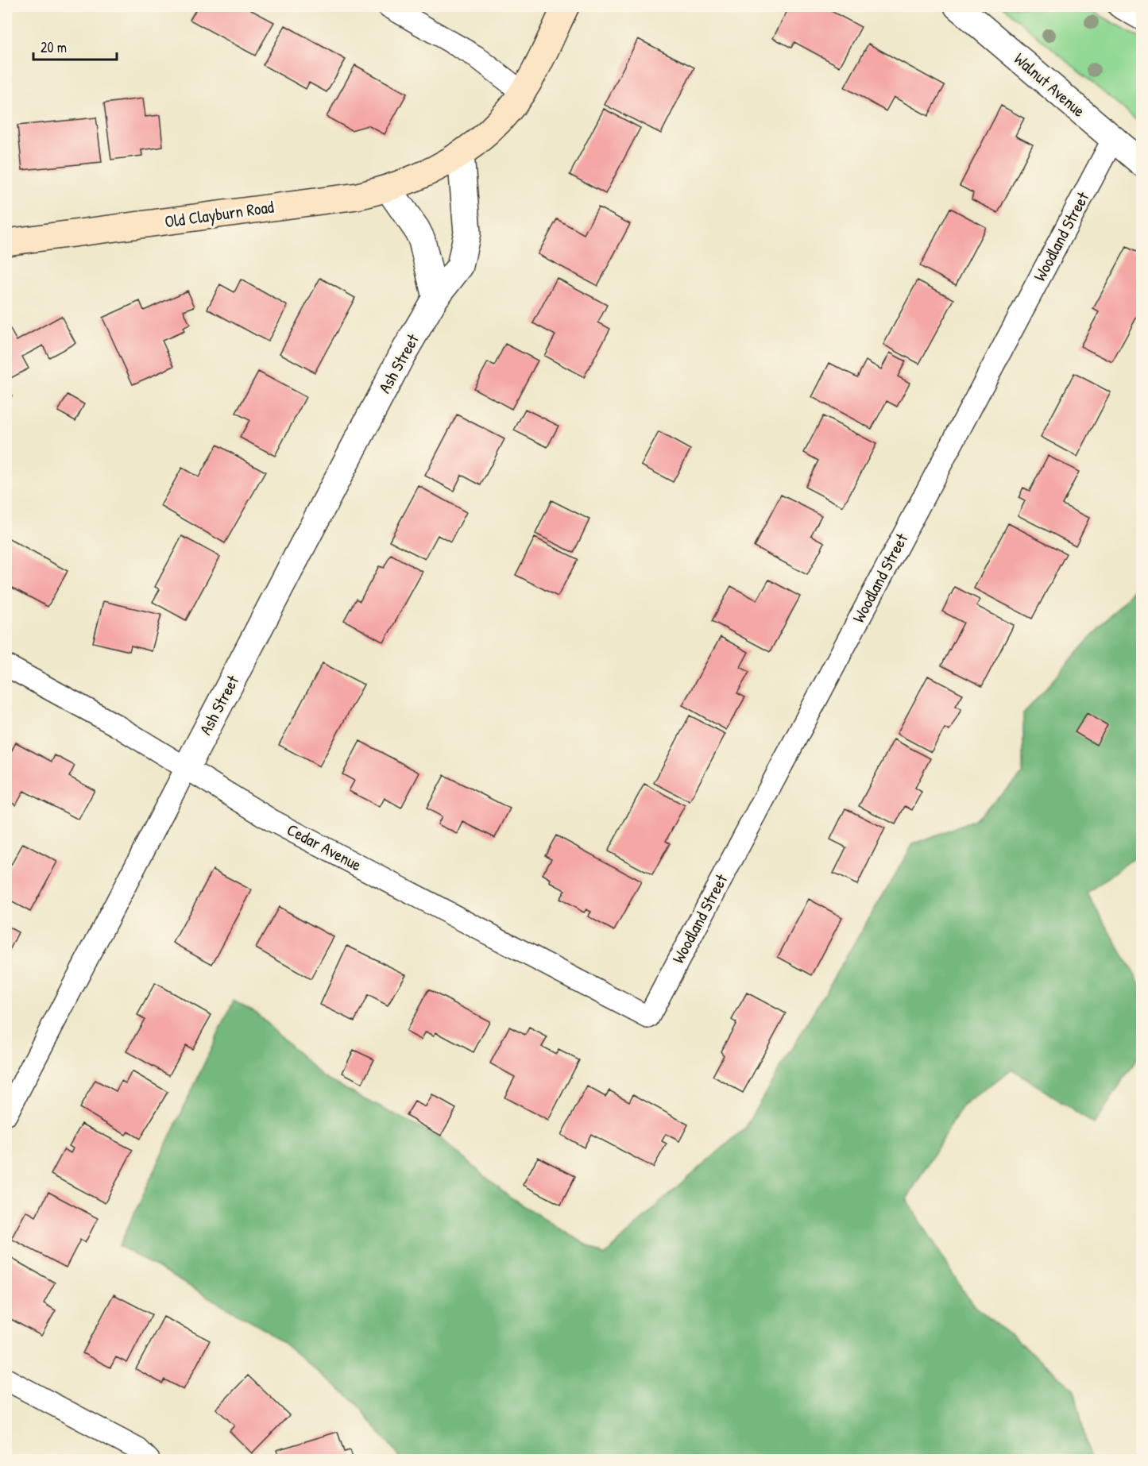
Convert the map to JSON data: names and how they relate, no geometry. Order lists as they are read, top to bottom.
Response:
{
  "streets": {
    "main road": ["Old Clayburn Road"],
    "street": [
      "Walnut Avenue",
      "Woodland Street",
      "Ash Street",
      "Cedar Avenue"
    ]
  },
  "crossings": [
    ["Walnut Avenue", "Woodland Street"],
    ["Old Clayburn Road", "Ash Street"],
    ["Woodland Street", "Cedar Avenue"],
    ["Ash Street", "Cedar Avenue"]
  ],
  "scale_bar": "20 m"
}
